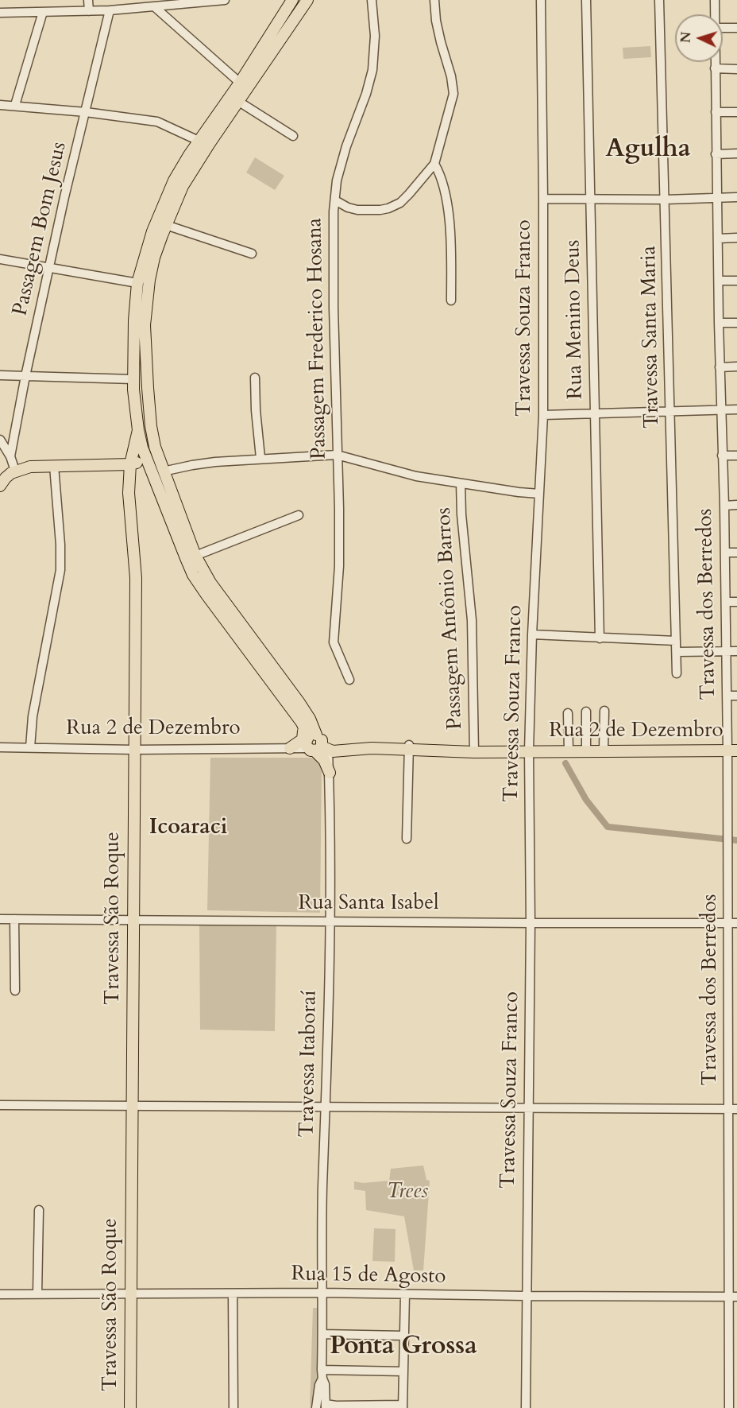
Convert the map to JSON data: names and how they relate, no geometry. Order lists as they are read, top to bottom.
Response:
{
  "streets": {
    "main road": ["Rua 2 de Dezembro", "Travessa São Roque"],
    "street": [
      "Passagem Bom Jesus",
      "Travessa Souza Franco",
      "Rua Menino Deus",
      "Travessa Santa Maria",
      "Passagem Frederico Hosana",
      "Travessa dos Berredos",
      "Passagem Antônio Barros",
      "Rua Santa Isabel",
      "Travessa Itaboraí",
      "Rua 15 de Agosto"
    ]
  },
  "crossings": [
    ["Travessa Souza Franco", "Rua 2 de Dezembro"],
    ["Travessa Souza Franco", "Rua Santa Isabel"],
    ["Travessa Souza Franco", "Rua 15 de Agosto"],
    ["Travessa dos Berredos", "Rua 2 de Dezembro"],
    ["Travessa dos Berredos", "Rua Santa Isabel"],
    ["Travessa dos Berredos", "Rua 15 de Agosto"],
    ["Passagem Antônio Barros", "Rua 2 de Dezembro"],
    ["Rua 2 de Dezembro", "Travessa São Roque"],
    ["Rua Santa Isabel", "Travessa São Roque"],
    ["Rua Santa Isabel", "Travessa Itaboraí"],
    ["Travessa São Roque", "Rua 15 de Agosto"],
    ["Travessa Itaboraí", "Rua 15 de Agosto"]
  ],
  "districts": ["Agulha", "Icoaraci", "Ponta Grossa"],
  "parks": ["Trees"],
  "north": "left"
}
